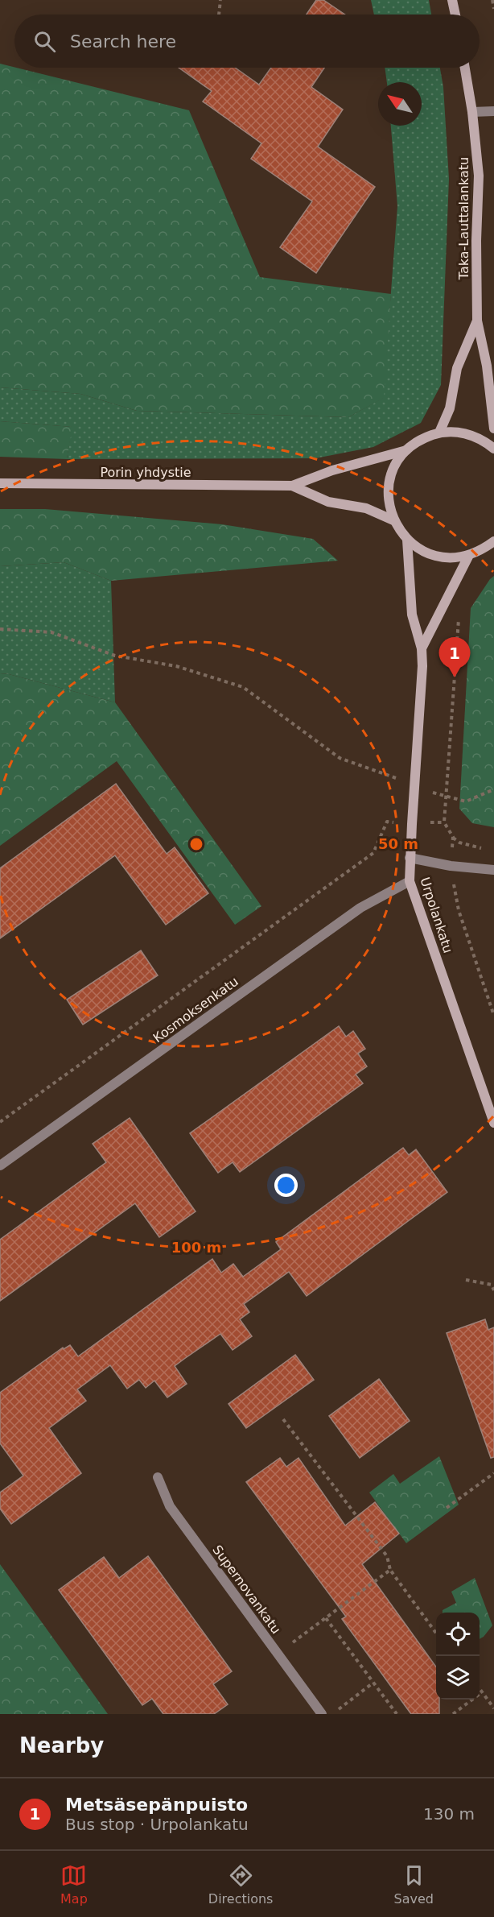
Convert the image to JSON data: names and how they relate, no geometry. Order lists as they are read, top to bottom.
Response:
{
  "streets": {
    "main road": ["Taka-Lauttalankatu", "Porin yhdystie", "Urpolankatu"],
    "street": ["Kosmoksenkatu", "Supernovankatu"]
  },
  "crossings": [
    ["Urpolankatu", "Kosmoksenkatu"]
  ],
  "north": "top left",
  "page": {
    "search": "Search here",
    "pins": "1",
    "heading": "Nearby",
    "list": [
      {
        "mark": "1",
        "name": "Metsäsepänpuisto",
        "note": "Bus stop · Urpolankatu",
        "value": "130 m"
      }
    ],
    "nav": ["Map", "Directions", "Saved"]
  },
  "rings": ["50 m", "100 m"]
}
